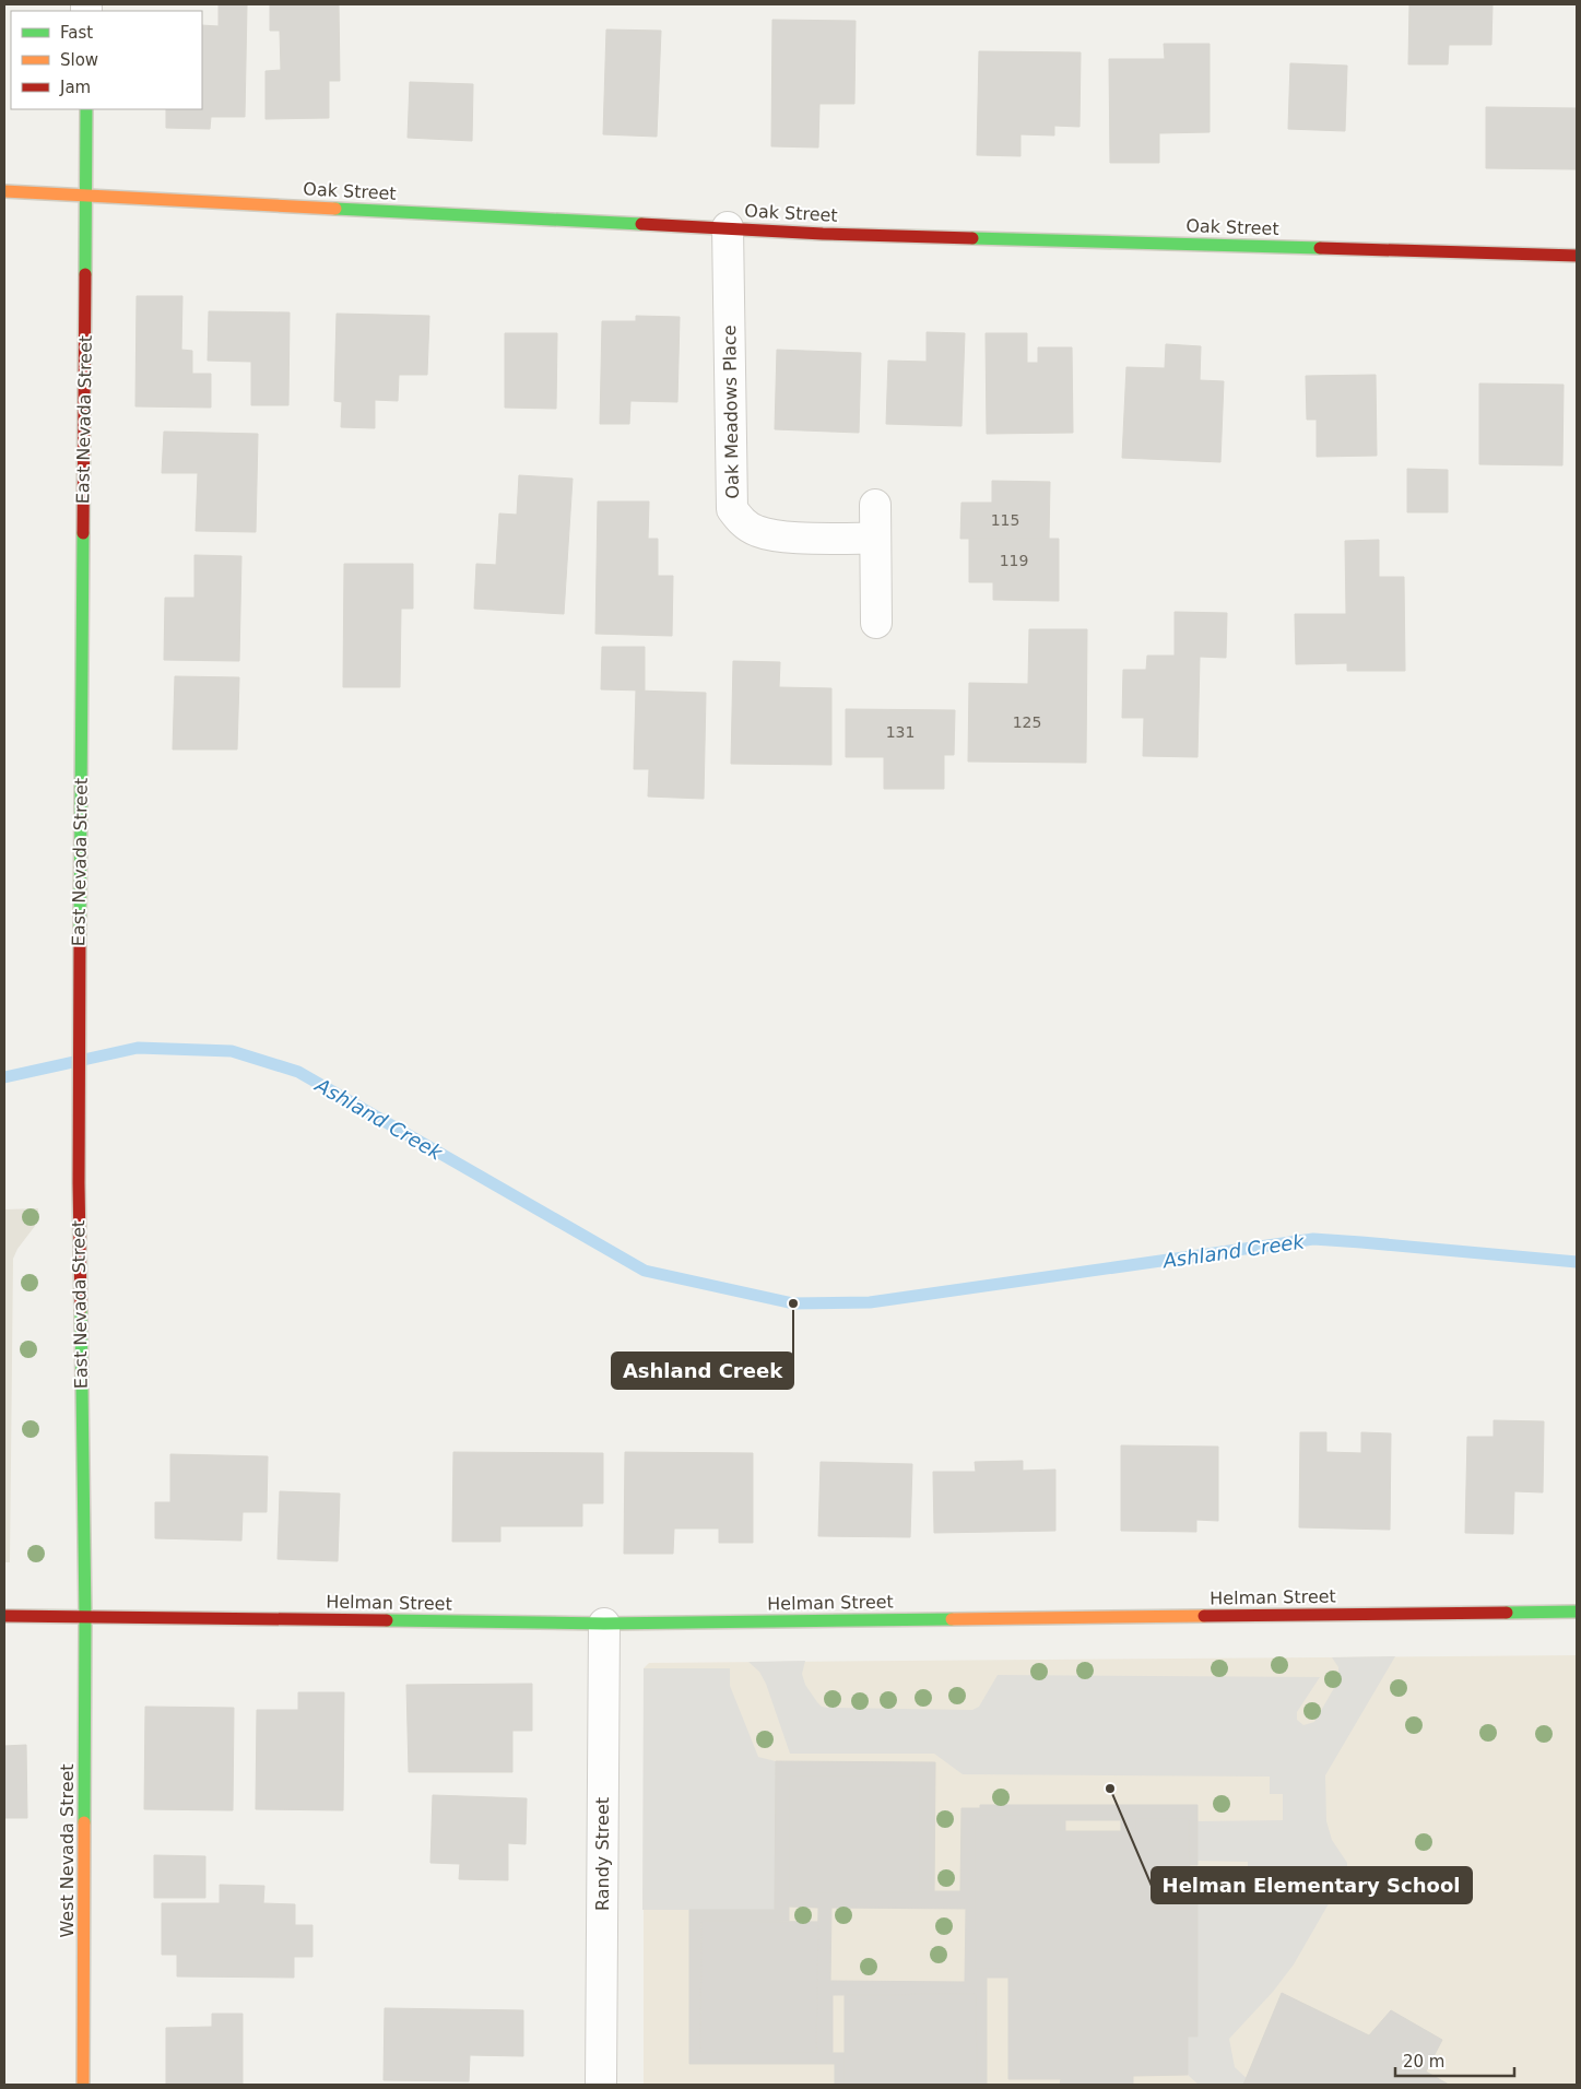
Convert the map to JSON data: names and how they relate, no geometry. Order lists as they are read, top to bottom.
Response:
{
  "streets": {
    "street": [
      "Oak Street",
      "Oak Meadows Place",
      "East Nevada Street",
      "Helman Street",
      "West Nevada Street",
      "Randy Street"
    ]
  },
  "crossings": [
    ["Oak Street", "Oak Meadows Place"],
    ["Oak Street", "East Nevada Street"],
    ["East Nevada Street", "Helman Street"],
    ["East Nevada Street", "West Nevada Street"],
    ["Helman Street", "West Nevada Street"],
    ["Helman Street", "Randy Street"]
  ],
  "water": ["Ashland Creek"],
  "places": ["Ashland Creek", "Helman Elementary School"],
  "house_numbers": [
    "115",
    "119",
    "125",
    "131"
  ],
  "legend": ["Fast", "Slow", "Jam"],
  "scale_bar": "20 m"
}
